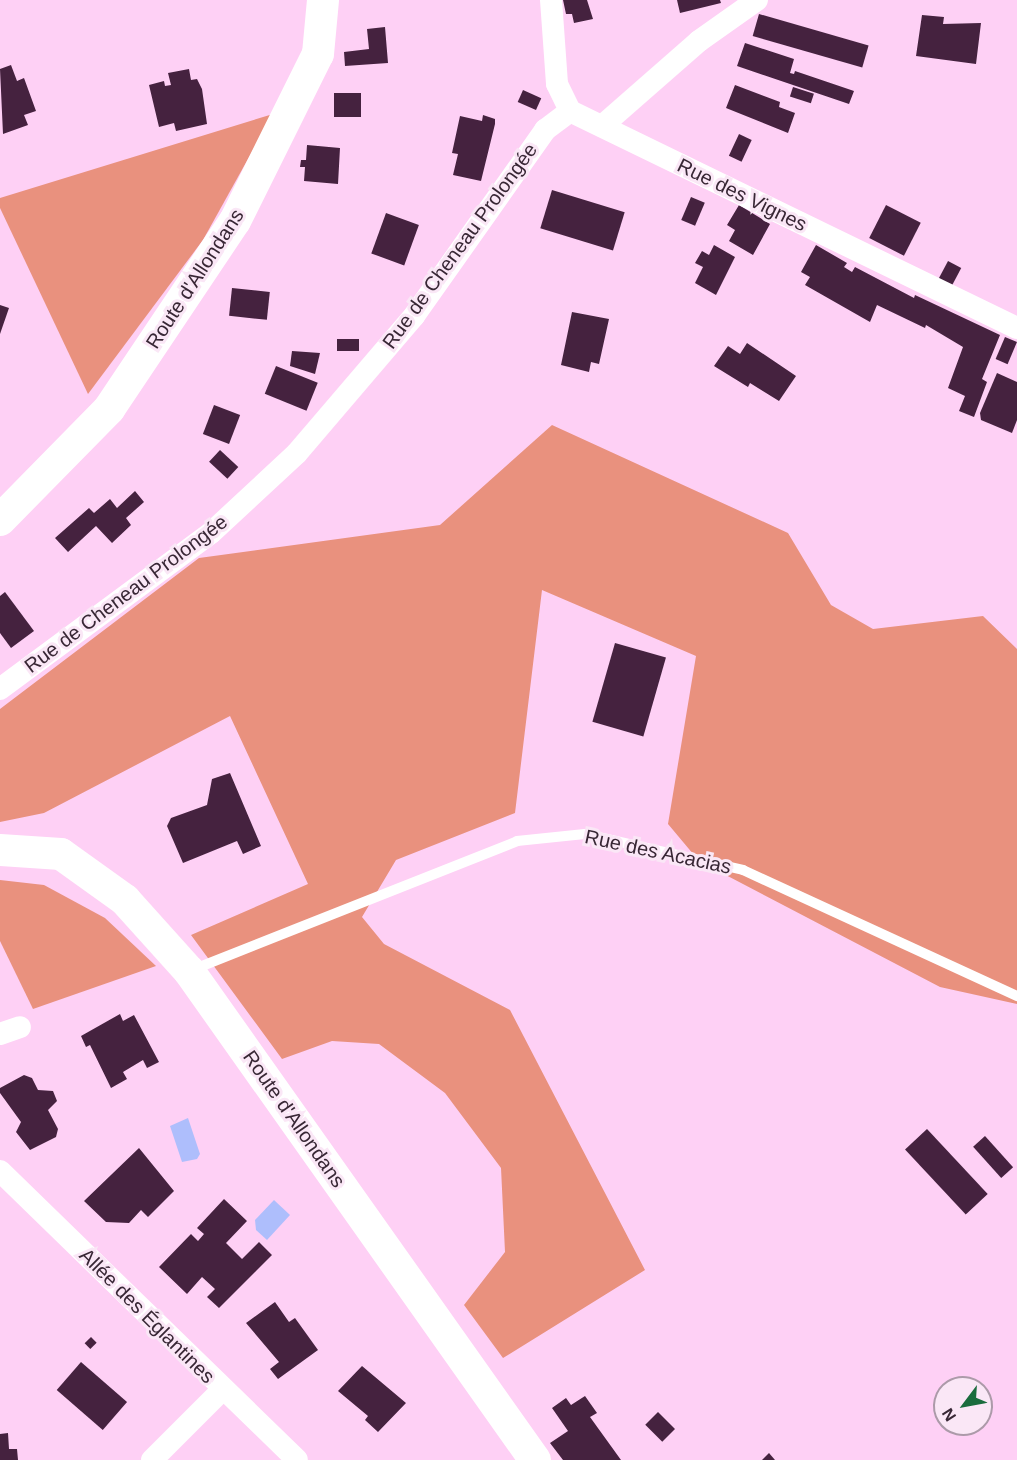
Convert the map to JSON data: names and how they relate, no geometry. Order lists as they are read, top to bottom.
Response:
{
  "streets": {
    "main road": ["Route d'Allondans"],
    "street": ["Rue des Vignes", "Rue de Cheneau Prolongée", "Allée des Églantines"],
    "lane": ["Rue des Acacias"]
  },
  "crossings": [
    ["Rue des Vignes", "Rue de Cheneau Prolongée"],
    ["Route d'Allondans", "Rue des Acacias"]
  ],
  "north": "bottom left"
}
